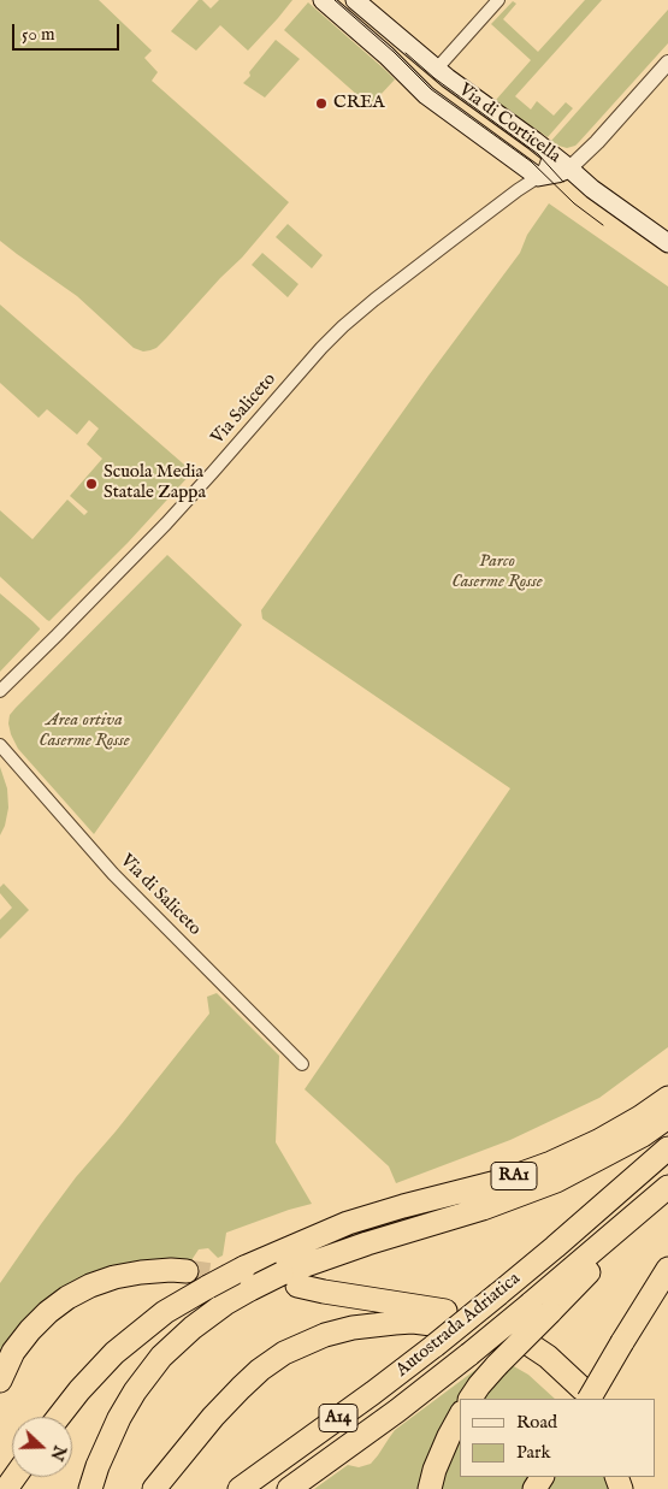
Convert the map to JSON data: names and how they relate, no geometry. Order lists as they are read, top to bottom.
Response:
{
  "streets": {
    "highway": ["RA1", "Autostrada Adriatica", "A14"],
    "main road": ["Via di Corticella"],
    "street": ["Via Saliceto", "Via di Saliceto"]
  },
  "crossings": [
    ["Via di Corticella", "Via Saliceto"]
  ],
  "parks": ["Parco Caserme Rosse", "Area ortiva Caserme Rosse"],
  "places": ["CREA", "Scuola Media Statale Zappa"],
  "legend": ["Road", "Park"],
  "scale_bar": "50 m",
  "north": "right"
}
